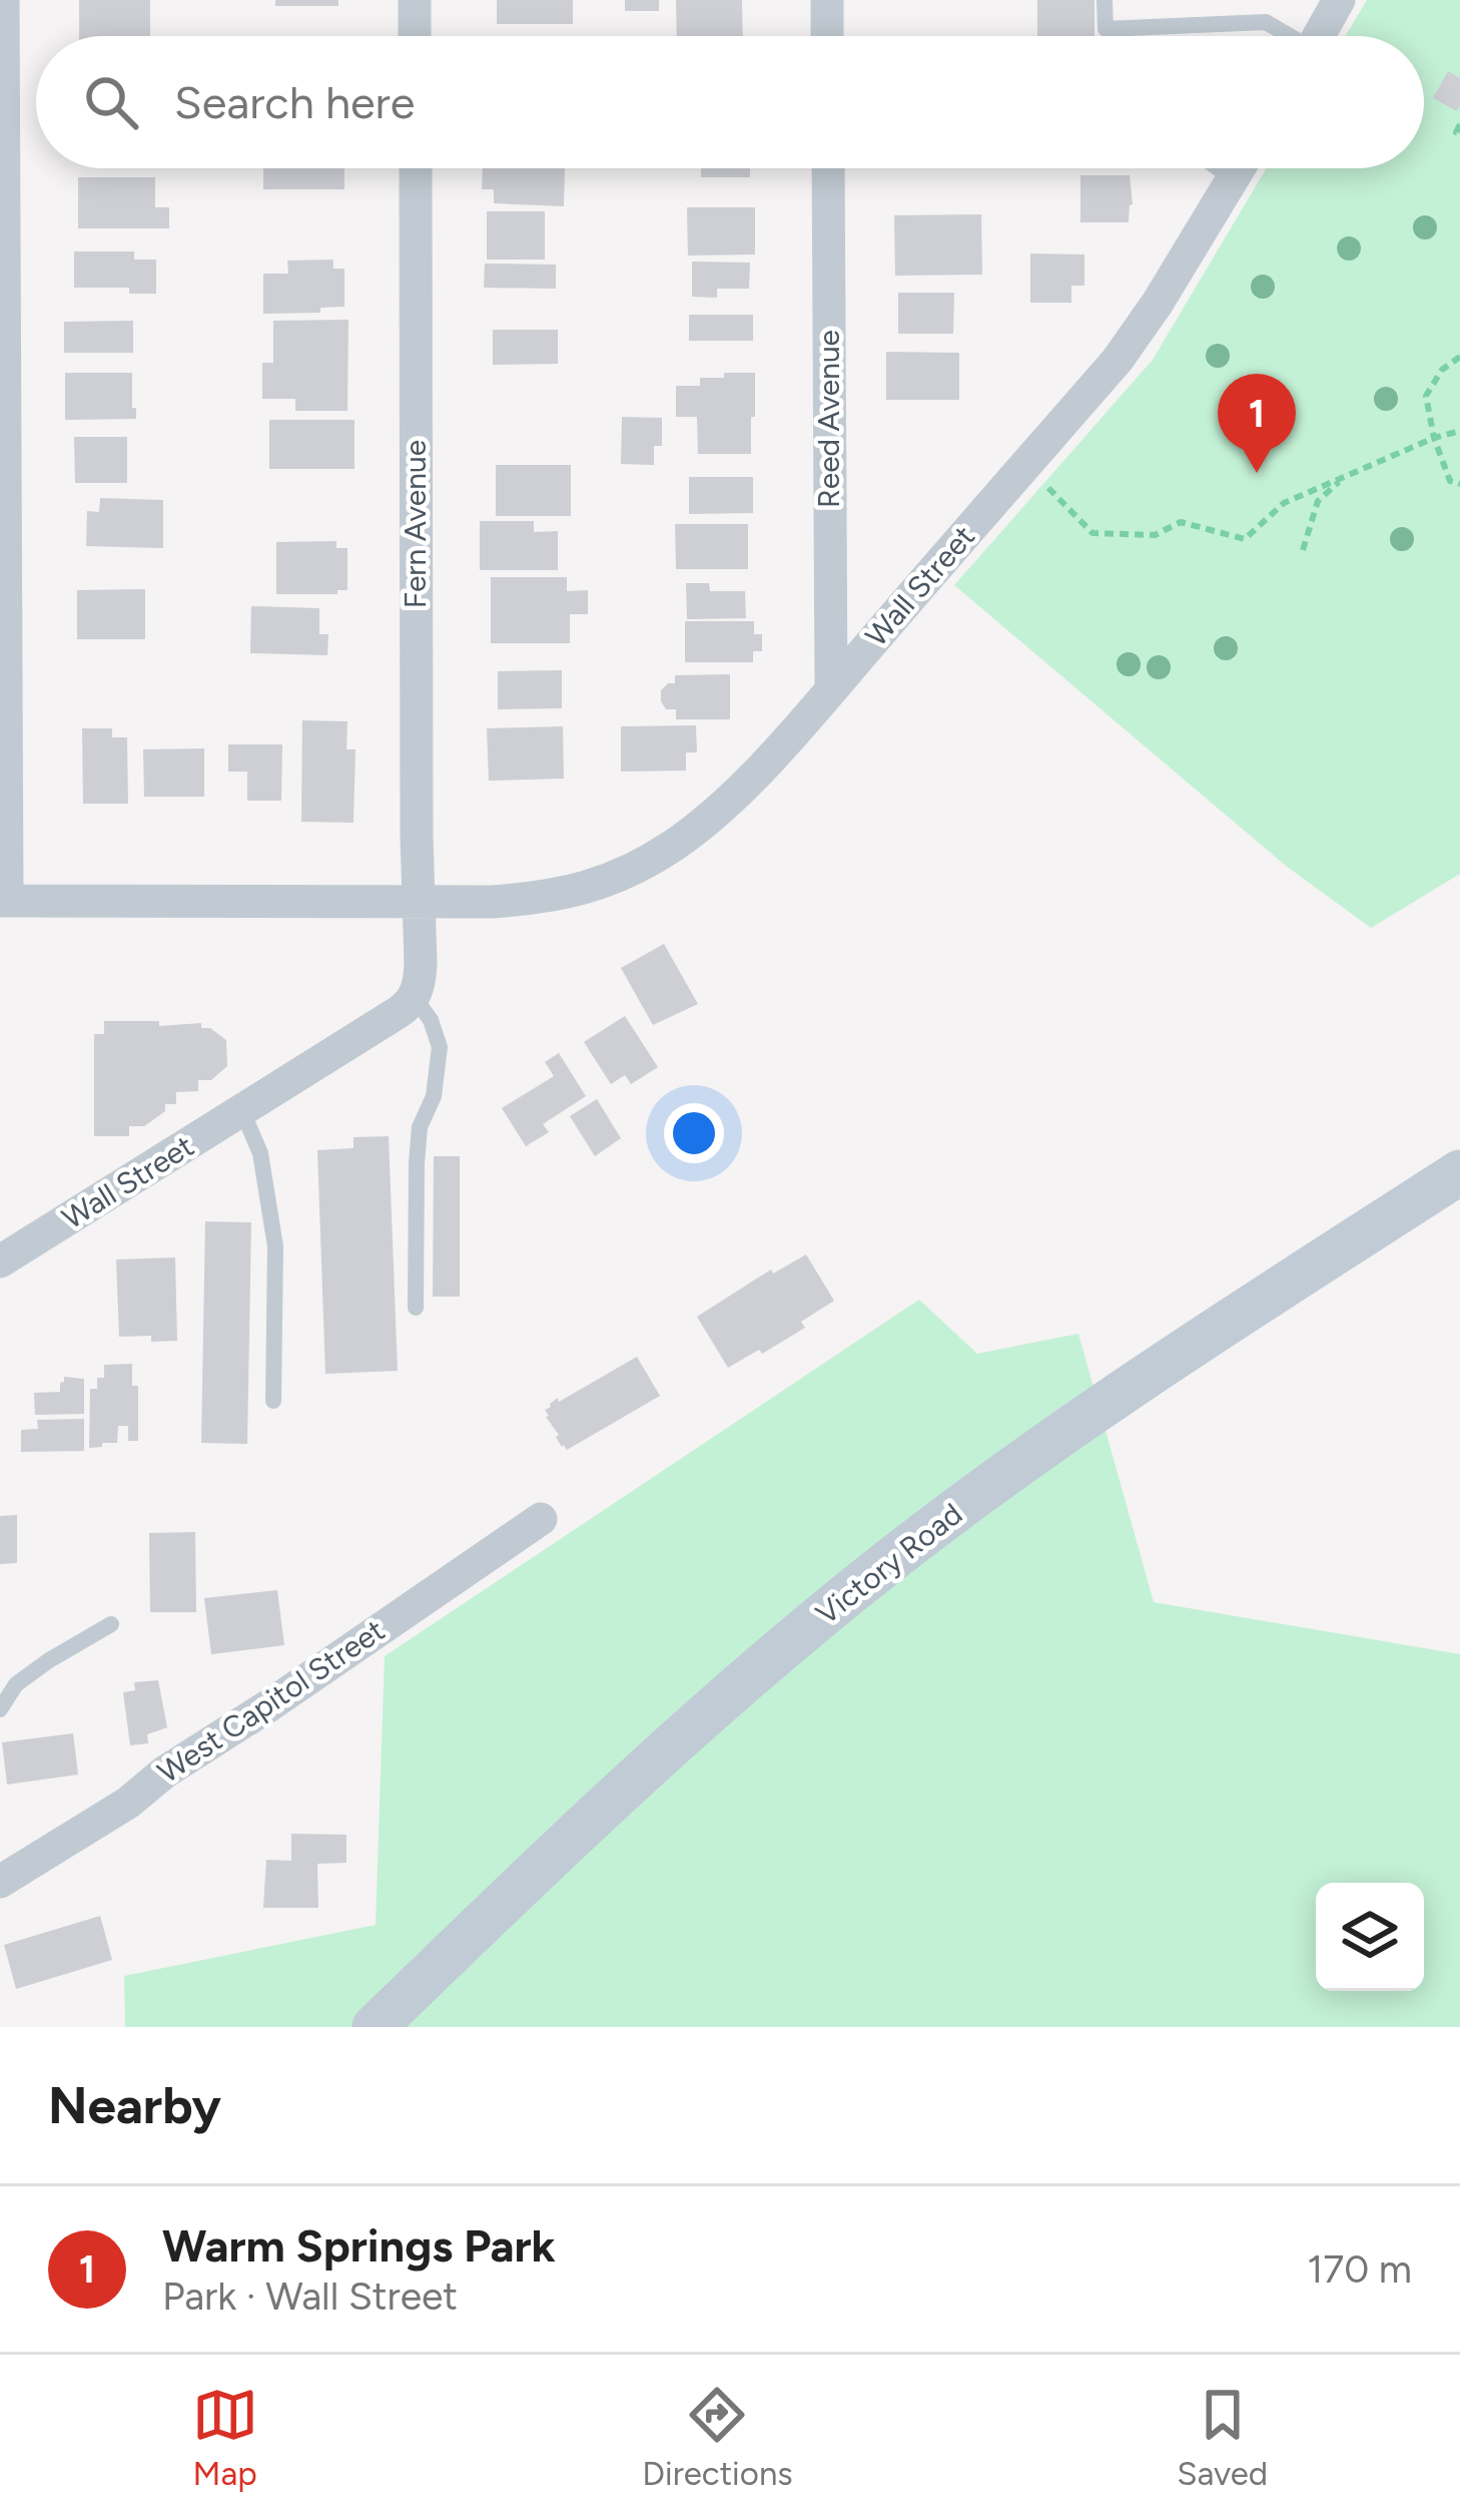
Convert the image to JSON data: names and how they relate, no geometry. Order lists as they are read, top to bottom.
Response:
{
  "streets": {
    "main road": ["Victory Road"],
    "street": [
      "Reed Avenue",
      "Fern Avenue",
      "Wall Street",
      "West Capitol Street"
    ]
  },
  "crossings": [
    ["Reed Avenue", "Wall Street"],
    ["Fern Avenue", "Wall Street"]
  ],
  "page": {
    "search": "Search here",
    "pins": "1",
    "heading": "Nearby",
    "list": [
      {
        "mark": "1",
        "name": "Warm Springs Park",
        "note": "Park · Wall Street",
        "value": "170 m"
      }
    ],
    "nav": ["Map", "Directions", "Saved"]
  }
}
